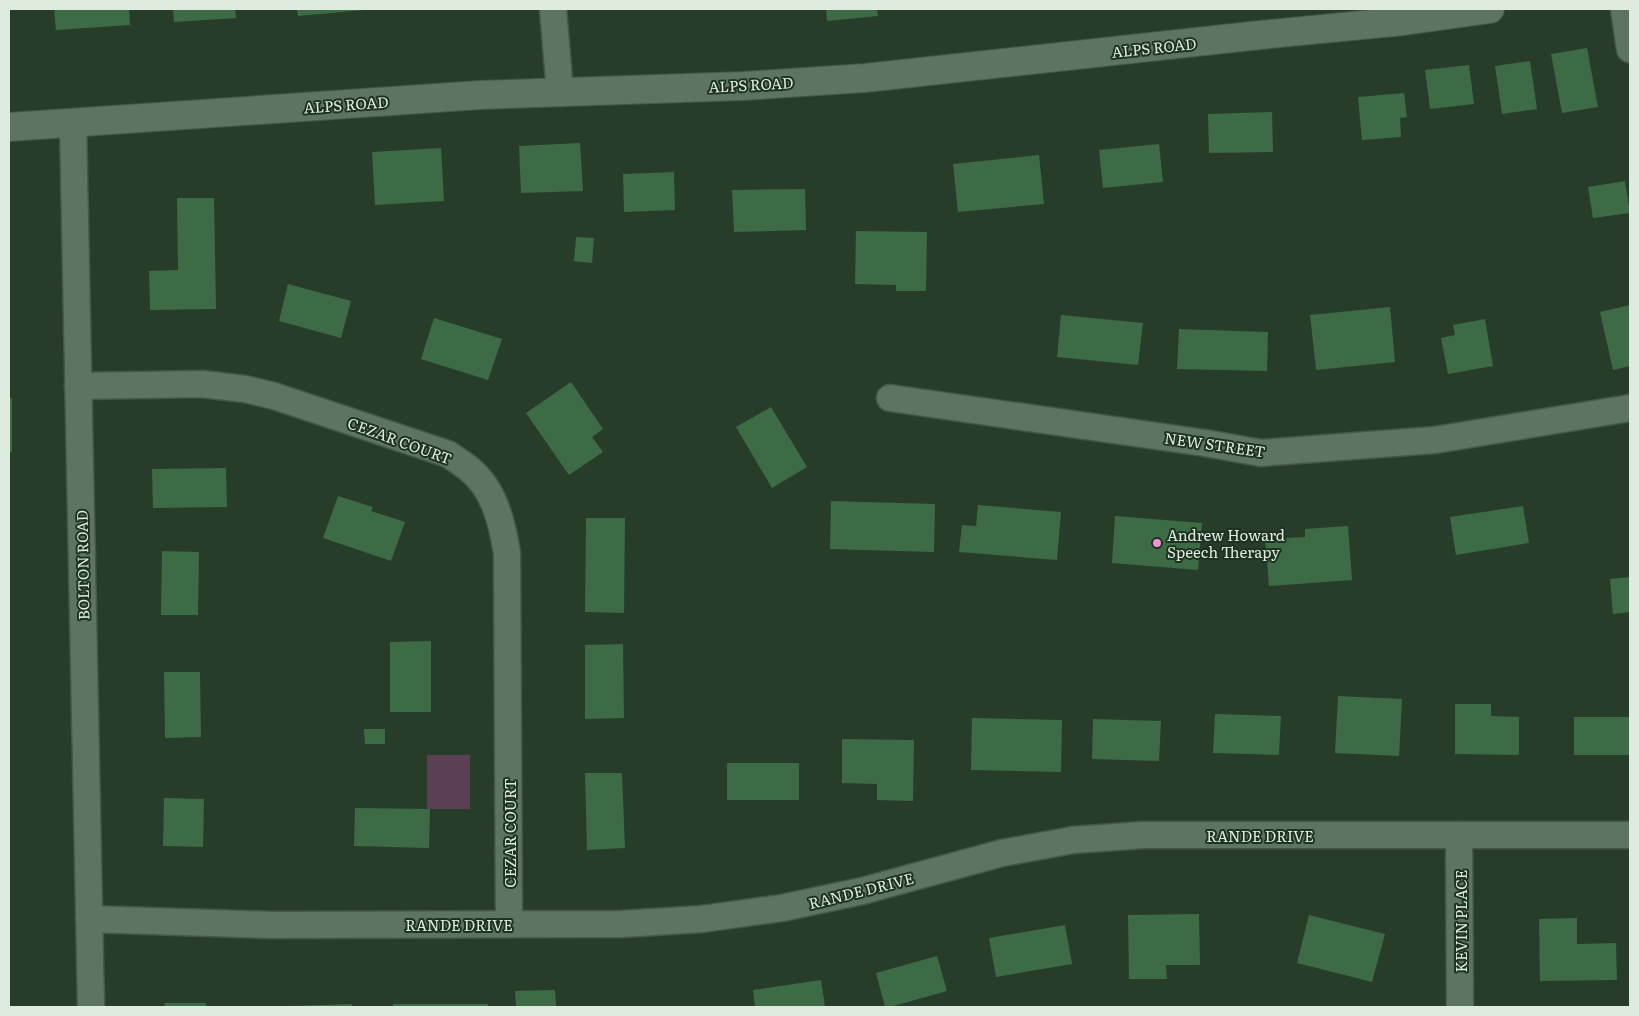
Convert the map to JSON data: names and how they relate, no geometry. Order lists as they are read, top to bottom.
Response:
{
  "streets": {
    "main road": ["ALPS ROAD"],
    "street": [
      "CEZAR COURT",
      "NEW STREET",
      "BOLTON ROAD",
      "RANDE DRIVE",
      "KEVIN PLACE"
    ]
  },
  "crossings": [
    ["ALPS ROAD", "BOLTON ROAD"],
    ["CEZAR COURT", "BOLTON ROAD"],
    ["CEZAR COURT", "RANDE DRIVE"],
    ["BOLTON ROAD", "RANDE DRIVE"],
    ["RANDE DRIVE", "KEVIN PLACE"]
  ],
  "places": ["Andrew Howard Speech Therapy"]
}
